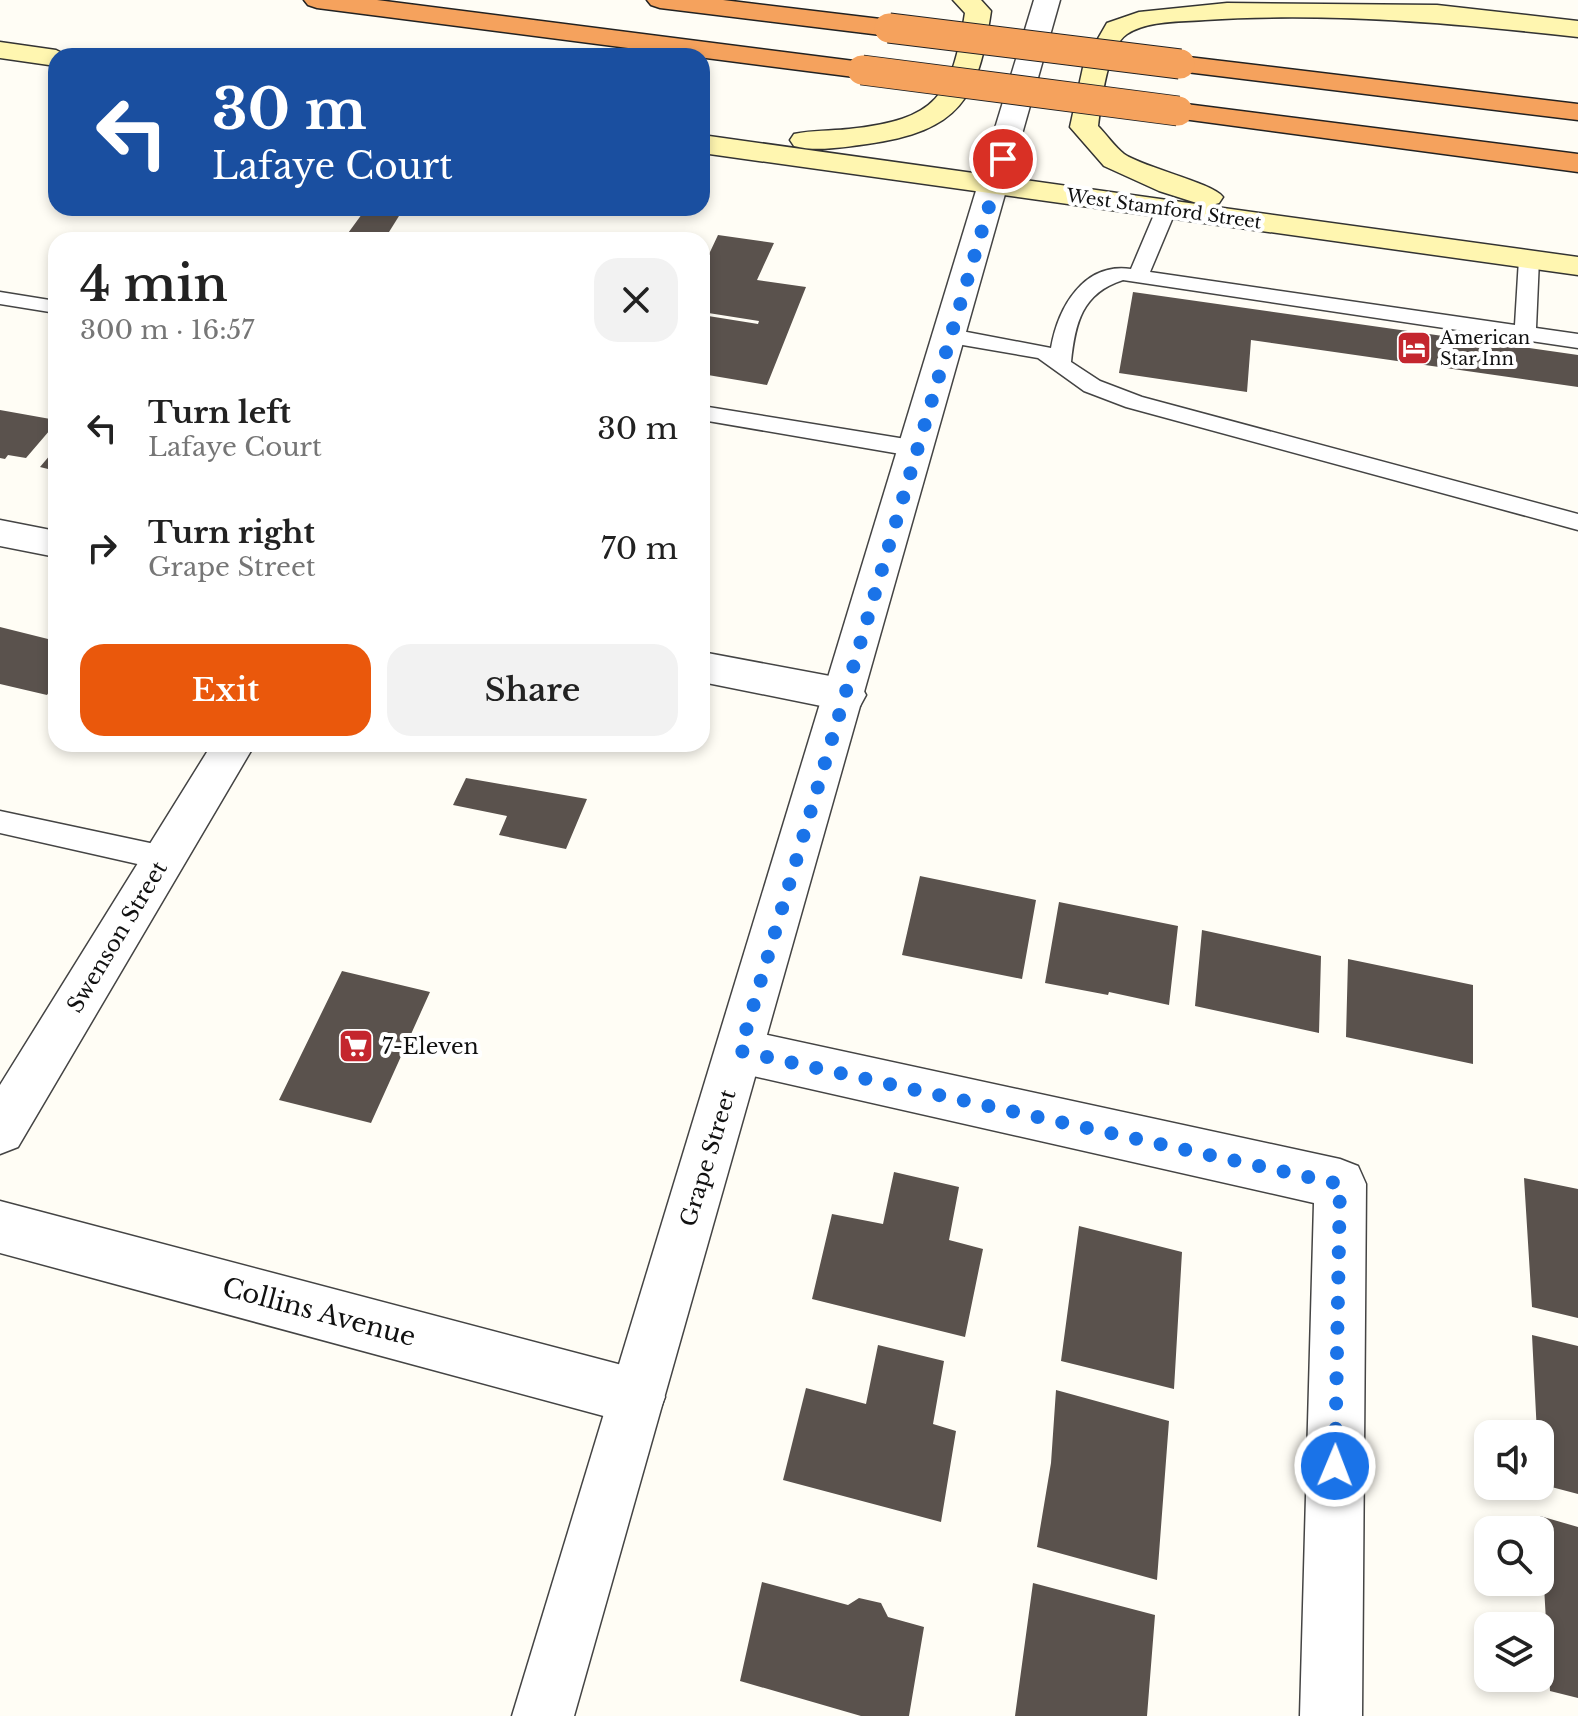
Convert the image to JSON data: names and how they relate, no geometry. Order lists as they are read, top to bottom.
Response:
{
  "streets": {
    "main road": ["West Stamford Street"],
    "street": ["Swenson Street", "Grape Street", "Collins Avenue"]
  },
  "crossings": [
    ["West Stamford Street", "Grape Street"],
    ["Grape Street", "Collins Avenue"]
  ],
  "places": {
    "hotel": ["American Star Inn"],
    "supermarket": ["7-Eleven"]
  },
  "page": {
    "turn": ["30 m", "Lafaye Court"],
    "heading": ["4 min", "300 m · 16:57"],
    "list": [
      {
        "name": "Turn left",
        "note": "Lafaye Court",
        "value": "30 m"
      },
      {
        "name": "Turn right",
        "note": "Grape Street",
        "value": "70 m"
      }
    ],
    "buttons": ["Exit", "Share"]
  }
}
